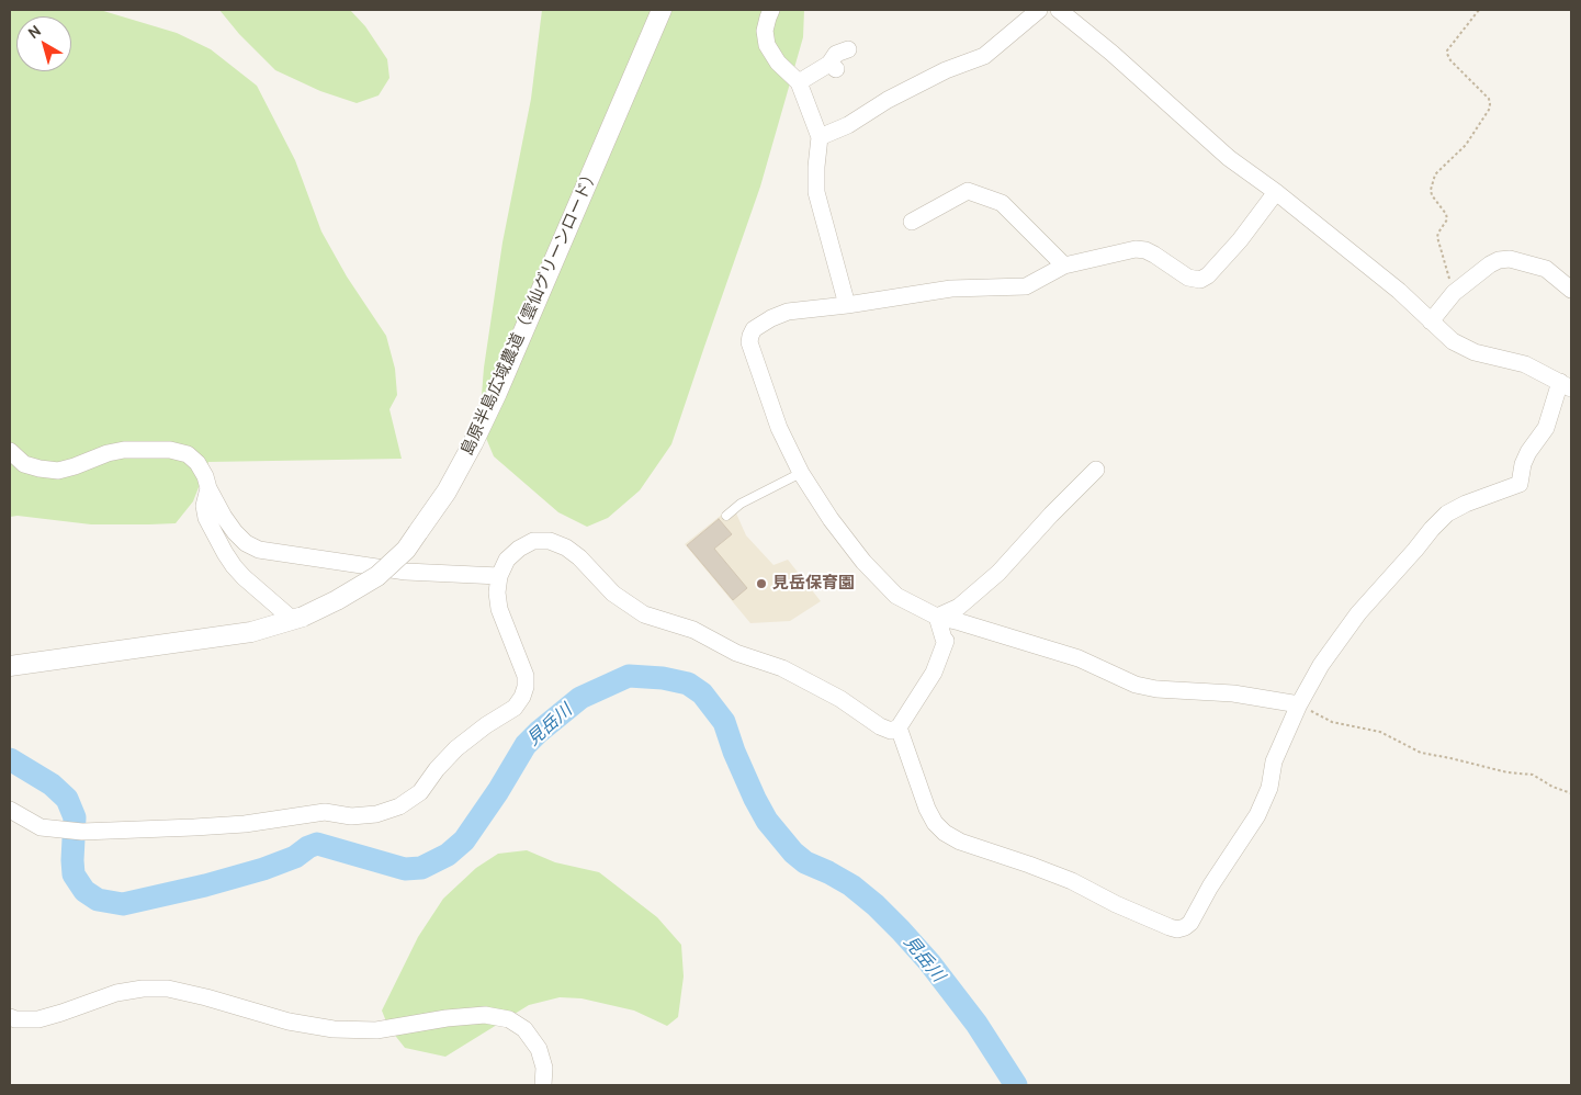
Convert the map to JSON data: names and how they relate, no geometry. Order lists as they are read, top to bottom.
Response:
{
  "streets": {
    "street": ["島原半島広域農道（雲仙グリーンロード）"]
  },
  "water": ["見岳川"],
  "places": ["見岳保育園"],
  "north": "top left"
}
